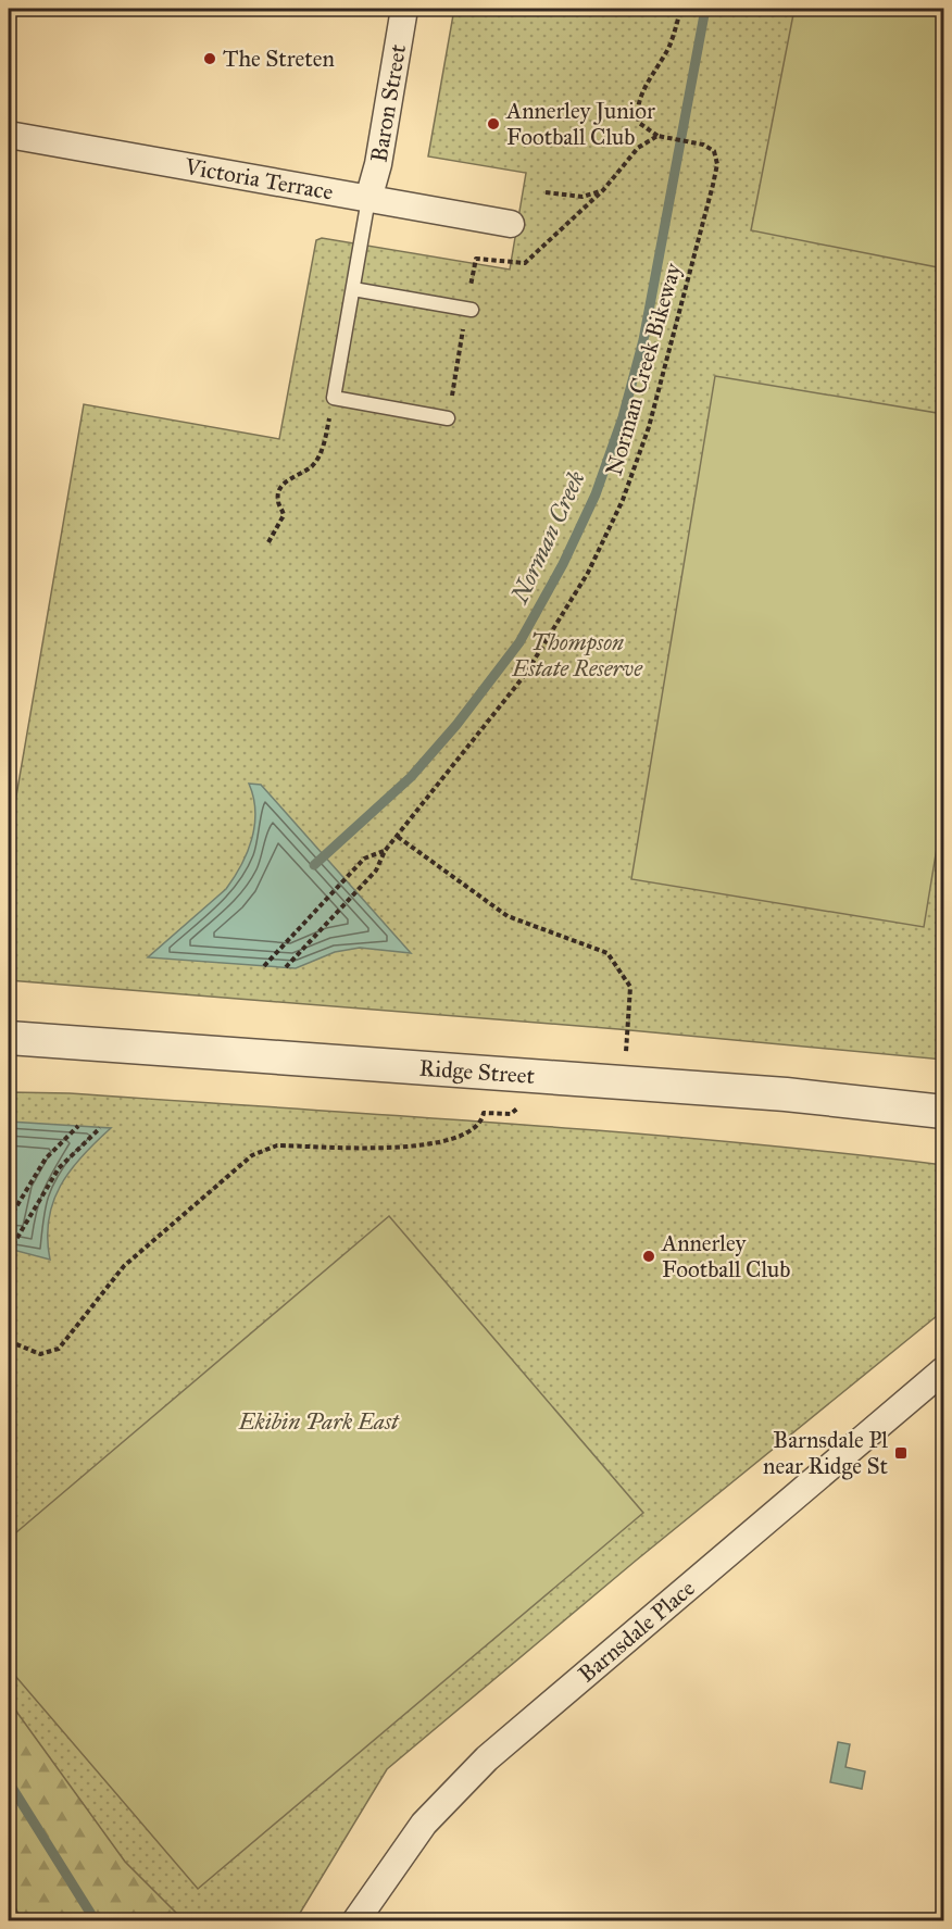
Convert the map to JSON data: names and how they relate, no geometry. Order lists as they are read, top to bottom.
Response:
{
  "streets": {
    "street": [
      "Baron Street",
      "Victoria Terrace",
      "Ridge Street",
      "Barnsdale Place"
    ],
    "path": ["Norman Creek Bikeway"]
  },
  "crossings": [
    ["Baron Street", "Victoria Terrace"]
  ],
  "water": ["Norman Creek"],
  "parks": ["Thompson Estate Reserve", "Ekibin Park East"],
  "places": {
    "other": ["The Streten", "Annerley Junior Football Club", "Annerley Football Club"],
    "transit": ["Barnsdale Pl near Ridge St"]
  }
}
